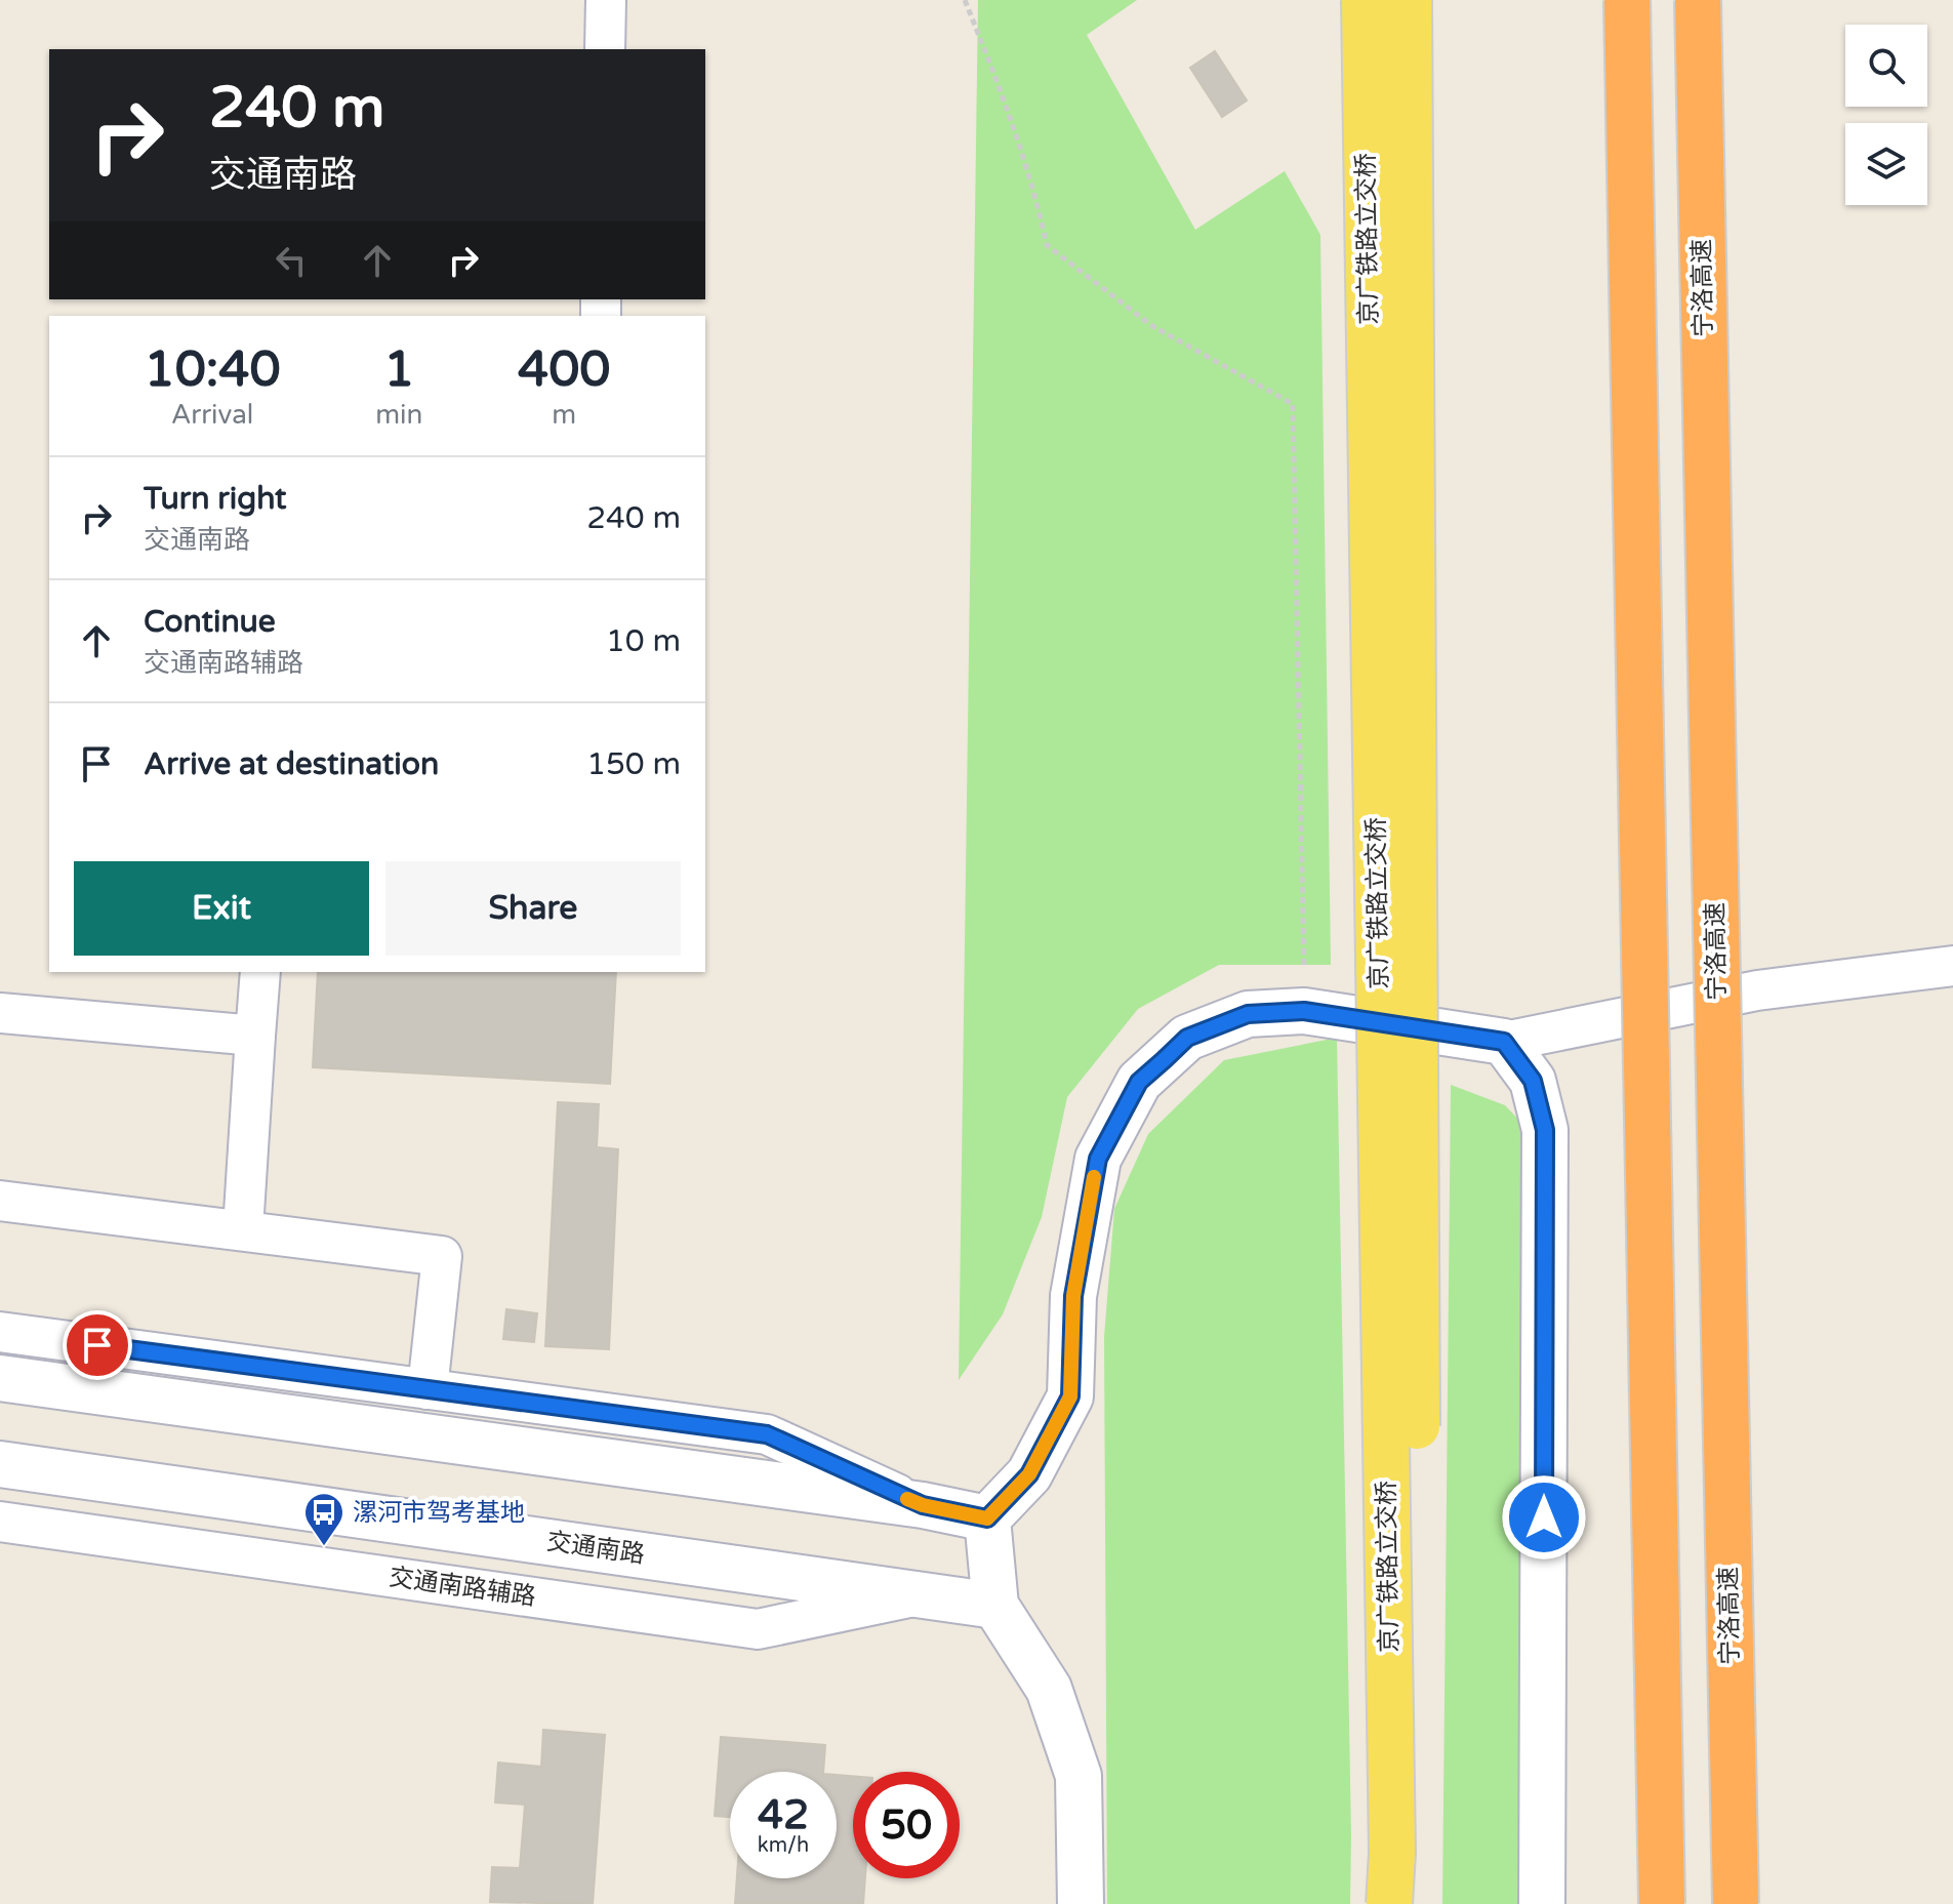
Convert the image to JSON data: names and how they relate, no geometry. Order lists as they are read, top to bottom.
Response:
{
  "streets": {
    "highway": ["宁洛高速"],
    "main road": ["京广铁路立交桥", "交通南路"],
    "street": ["交通南路辅路"]
  },
  "crossings": [
    ["交通南路", "交通南路辅路"]
  ],
  "places": {
    "bus stop": ["漯河市驾考基地"]
  },
  "page": {
    "turn": ["240 m", "交通南路"],
    "eta": [
      "10:40",
      "Arrival",
      "1",
      "min",
      "400",
      "m"
    ],
    "list": [
      {
        "name": "Turn right",
        "note": "交通南路",
        "value": "240 m"
      },
      {
        "name": "Continue",
        "note": "交通南路辅路",
        "value": "10 m"
      },
      {
        "name": "Arrive at destination",
        "value": "150 m"
      }
    ],
    "buttons": ["Exit", "Share"],
    "speed": "42 km/h",
    "limit": "50"
  }
}
